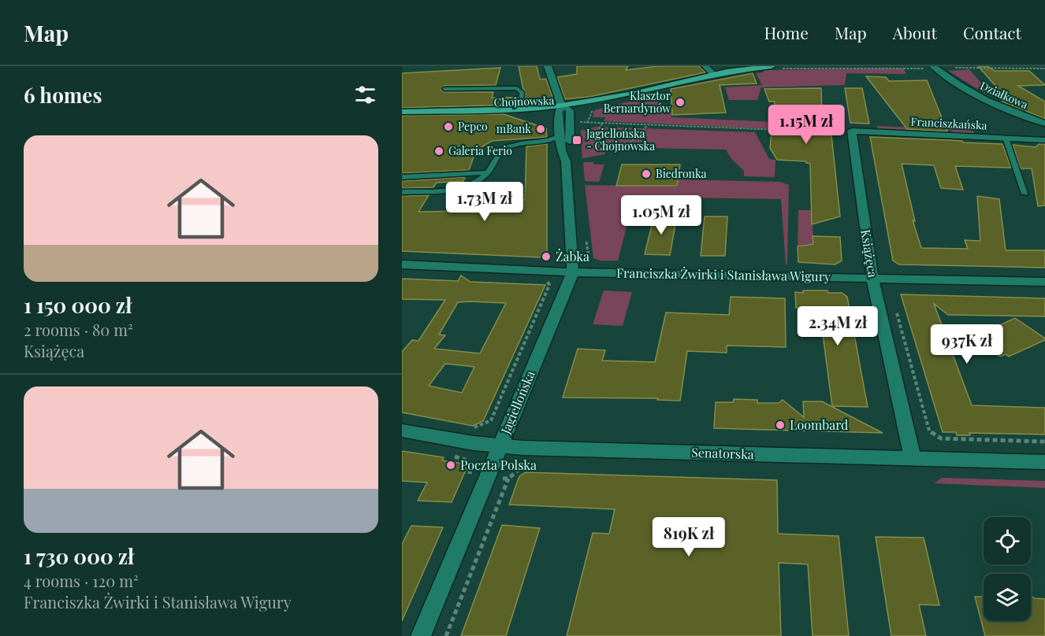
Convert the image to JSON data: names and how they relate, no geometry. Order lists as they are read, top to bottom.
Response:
{
  "streets": {
    "main road": ["Chojnowska"],
    "street": [
      "Działkowa",
      "Franciszkańska",
      "Książęca",
      "Franciszka Żwirki i Stanisława Wigury",
      "Jagiellońska",
      "Senatorska"
    ]
  },
  "crossings": [
    ["Chojnowska", "Jagiellońska"],
    ["Franciszkańska", "Książęca"],
    ["Książęca", "Franciszka Żwirki i Stanisława Wigury"],
    ["Książęca", "Senatorska"],
    ["Franciszka Żwirki i Stanisława Wigury", "Jagiellońska"],
    ["Jagiellońska", "Senatorska"]
  ],
  "places": {
    "other": [
      "Klasztor Bernardynów",
      "Pepco",
      "mBank",
      "Galeria Ferio",
      "Biedronka",
      "Żabka",
      "Loombard",
      "Poczta Polska"
    ],
    "transit": ["Jagiellońska - Chojnowska"]
  },
  "page": {
    "header": "Map",
    "nav": [
      "Home",
      "Map",
      "About",
      "Contact"
    ],
    "heading": "6 homes",
    "price": [
      "1.15M zł",
      "1.73M zł",
      "1.05M zł",
      "2.34M zł",
      "937K zł",
      "819K zł"
    ],
    "list": [
      {
        "name": "1 150 000 zł",
        "note": "2 rooms · 80 m² · Książęca"
      },
      {
        "name": "1 730 000 zł",
        "note": "4 rooms · 120 m² · Franciszka Żwirki i Stanisława Wigury"
      }
    ]
  }
}
